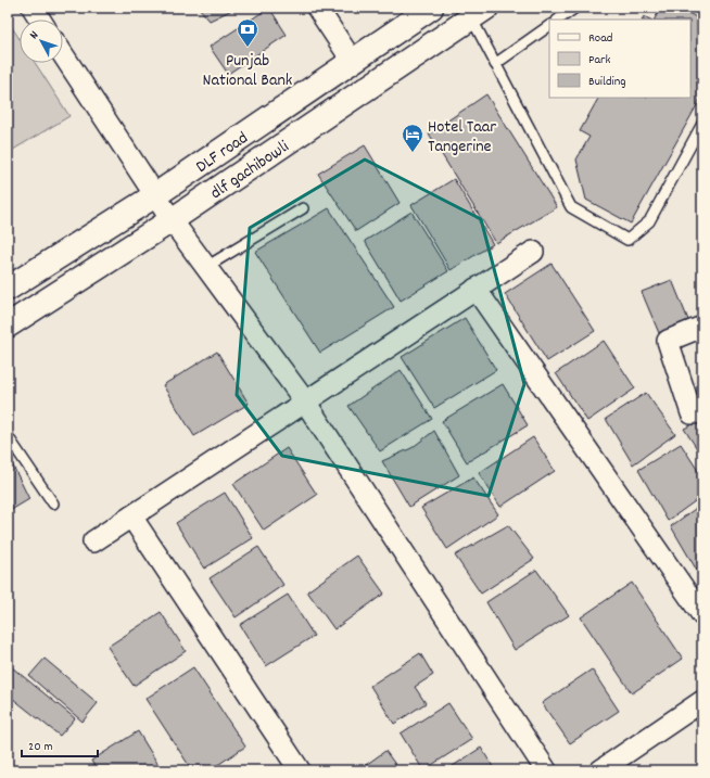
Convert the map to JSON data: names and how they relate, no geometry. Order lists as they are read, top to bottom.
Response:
{
  "streets": {
    "main road": ["DLF road", "dlf gachibowli"]
  },
  "places": {
    "bank": ["Punjab National Bank"],
    "hotel": ["Hotel Taar Tangerine"]
  },
  "legend": ["Road", "Park", "Building"],
  "scale_bar": "20 m",
  "north": "top left"
}
